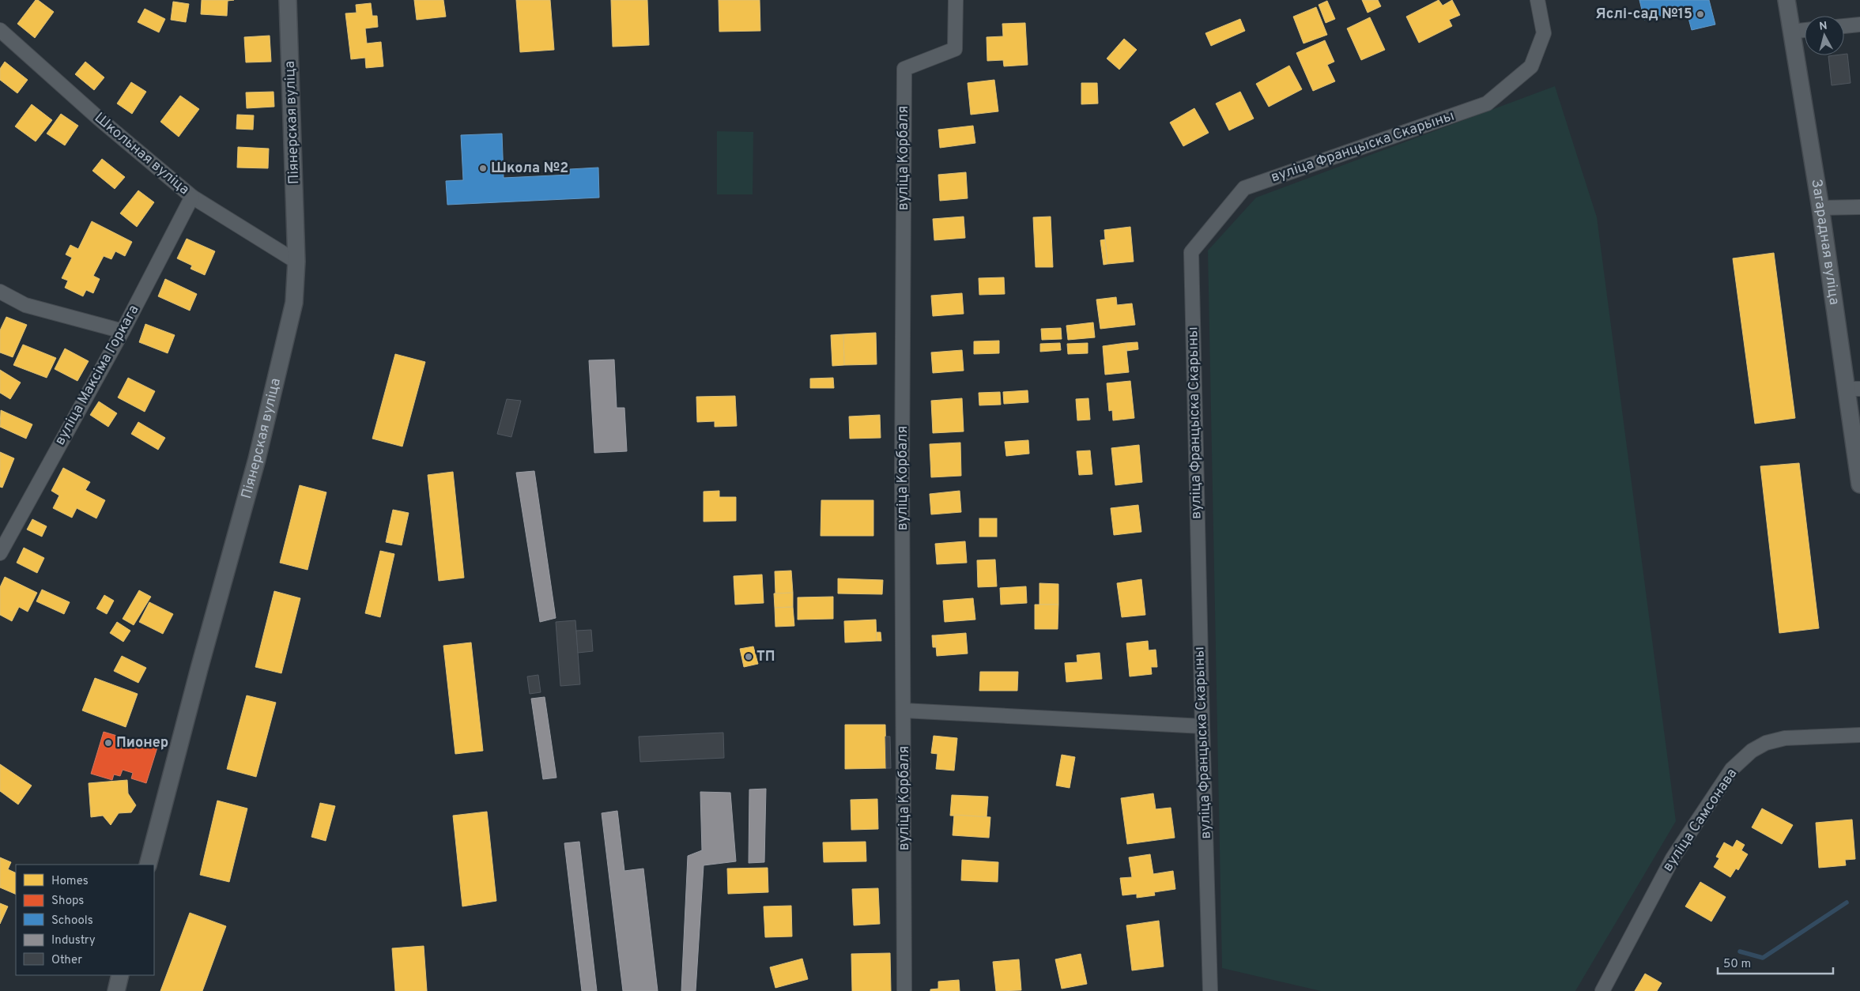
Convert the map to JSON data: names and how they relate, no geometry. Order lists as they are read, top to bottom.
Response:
{
  "streets": {
    "street": [
      "Піянерская вуліца",
      "вуліца Францыска Скарыны",
      "Школьная вуліца",
      "вуліца Корбаля",
      "Загарадная вуліца",
      "вуліца Максіма Горкага",
      "вуліца Самсонава"
    ]
  },
  "crossings": [
    ["Піянерская вуліца", "Школьная вуліца"],
    ["Школьная вуліца", "вуліца Максіма Горкага"]
  ],
  "places": [
    "Яслі-сад №15",
    "Школа №2",
    "ТП",
    "Пионер"
  ],
  "legend": [
    "Homes",
    "Shops",
    "Schools",
    "Industry",
    "Other"
  ],
  "scale_bar": "50 m",
  "north": "top"
}
